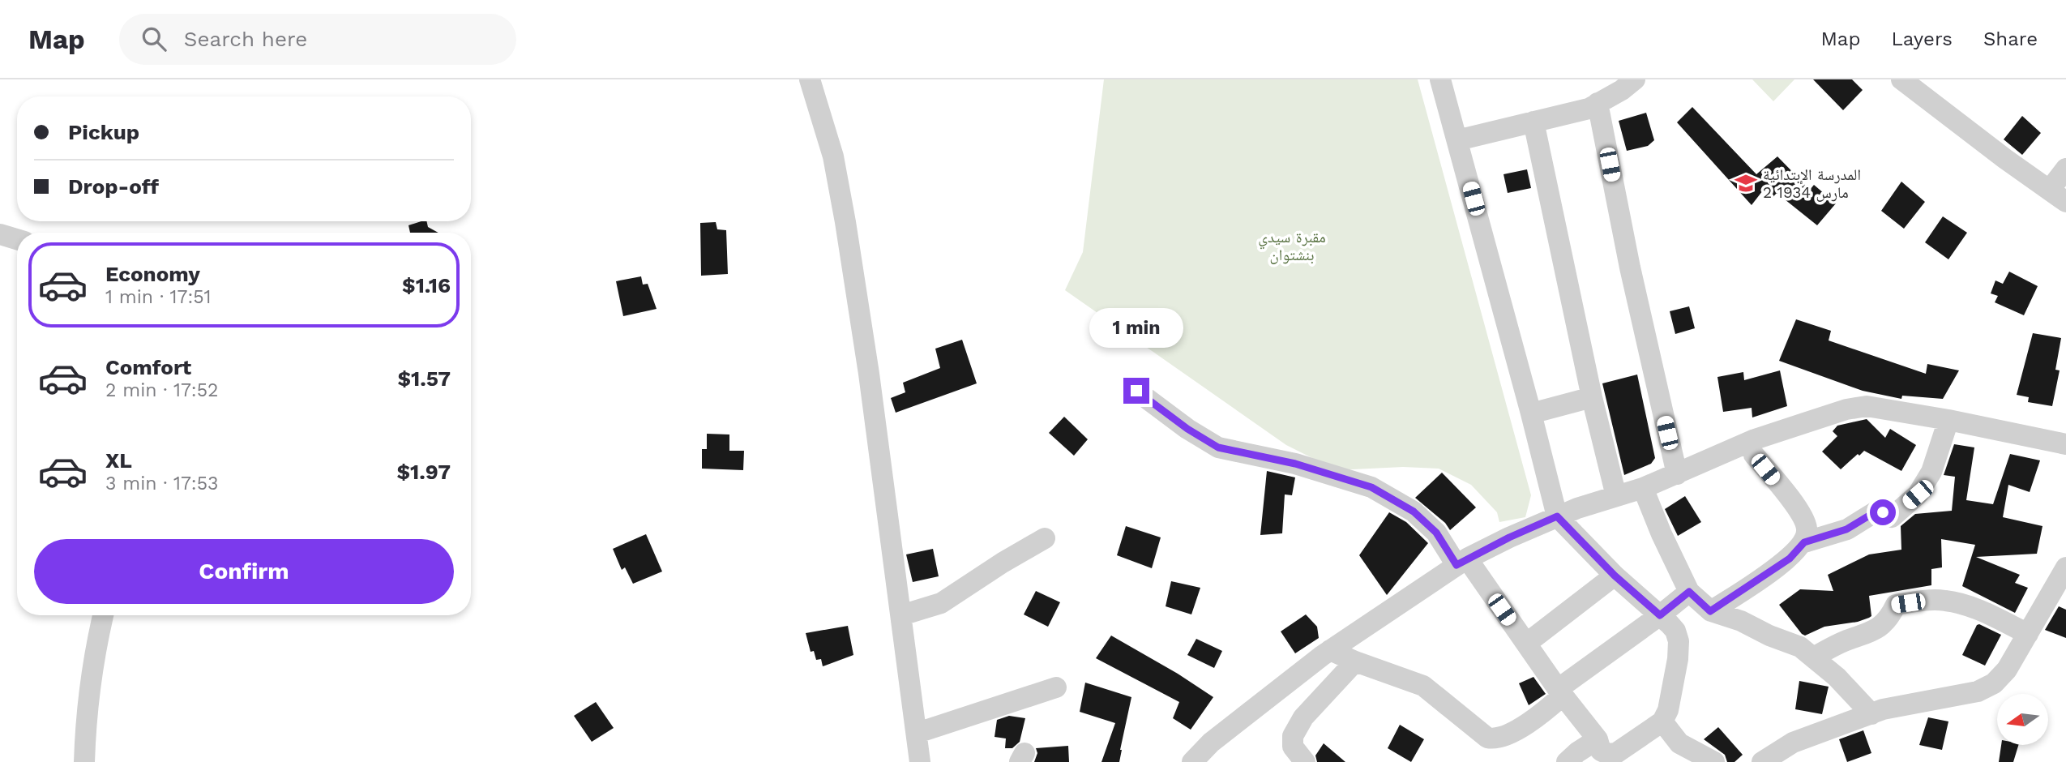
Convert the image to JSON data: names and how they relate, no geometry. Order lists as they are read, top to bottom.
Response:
{
  "parks": ["مقبرة سيدي بنشتوان"],
  "places": {
    "school or university": ["المدرسة الإبتدائية 2 مارس 1934"]
  },
  "north": "left",
  "page": {
    "header": "Map",
    "search": "Search here",
    "nav": ["Map", "Layers", "Share"],
    "banner": ["Pickup", "Drop-off"],
    "list": [
      {
        "name": "Economy",
        "note": "1 min · 17:51",
        "value": "$1.16"
      },
      {
        "name": "Comfort",
        "note": "2 min · 17:52",
        "value": "$1.57"
      },
      {
        "name": "XL",
        "note": "3 min · 17:53",
        "value": "$1.97"
      }
    ],
    "bubble": "1 min",
    "buttons": "Confirm"
  }
}
